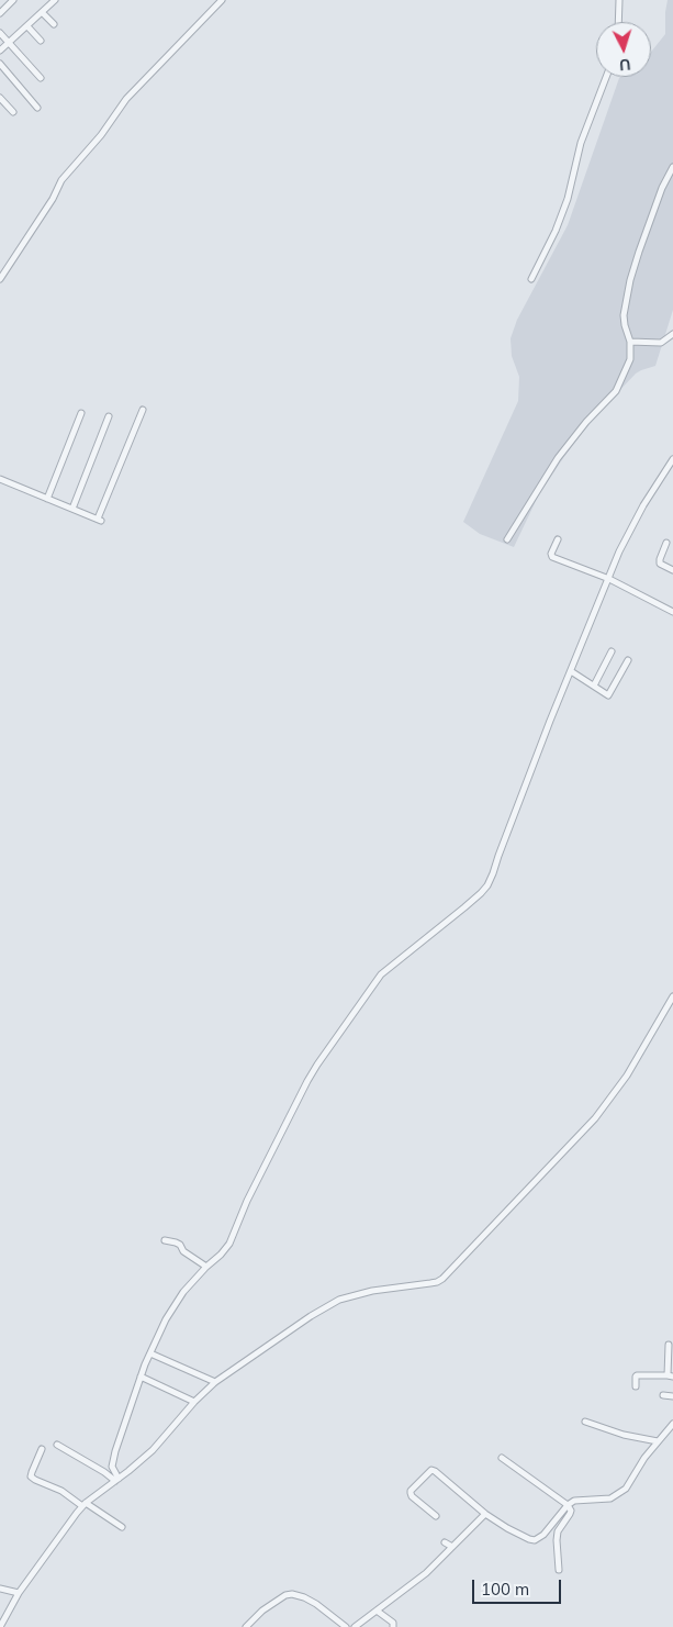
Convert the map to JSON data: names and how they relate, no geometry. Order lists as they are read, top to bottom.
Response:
{
  "scale_bar": "100 m",
  "north": "bottom"
}
